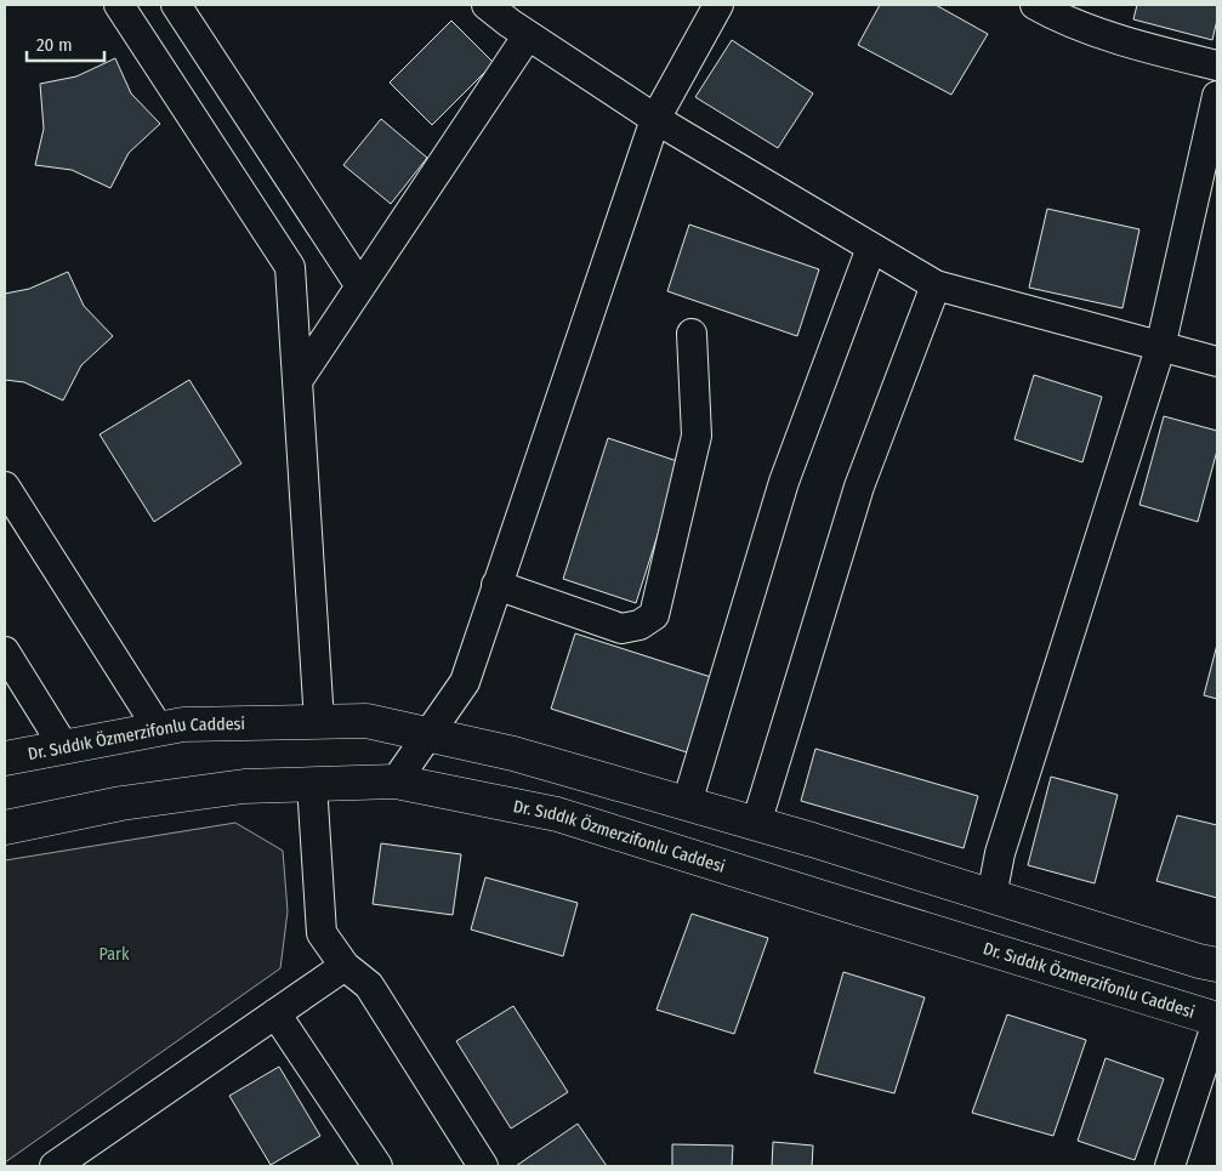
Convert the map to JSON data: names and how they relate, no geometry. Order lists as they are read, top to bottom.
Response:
{
  "streets": {
    "main road": ["Dr. Sıddık Özmerzifonlu Caddesi"]
  },
  "parks": ["Park"],
  "scale_bar": "20 m"
}
